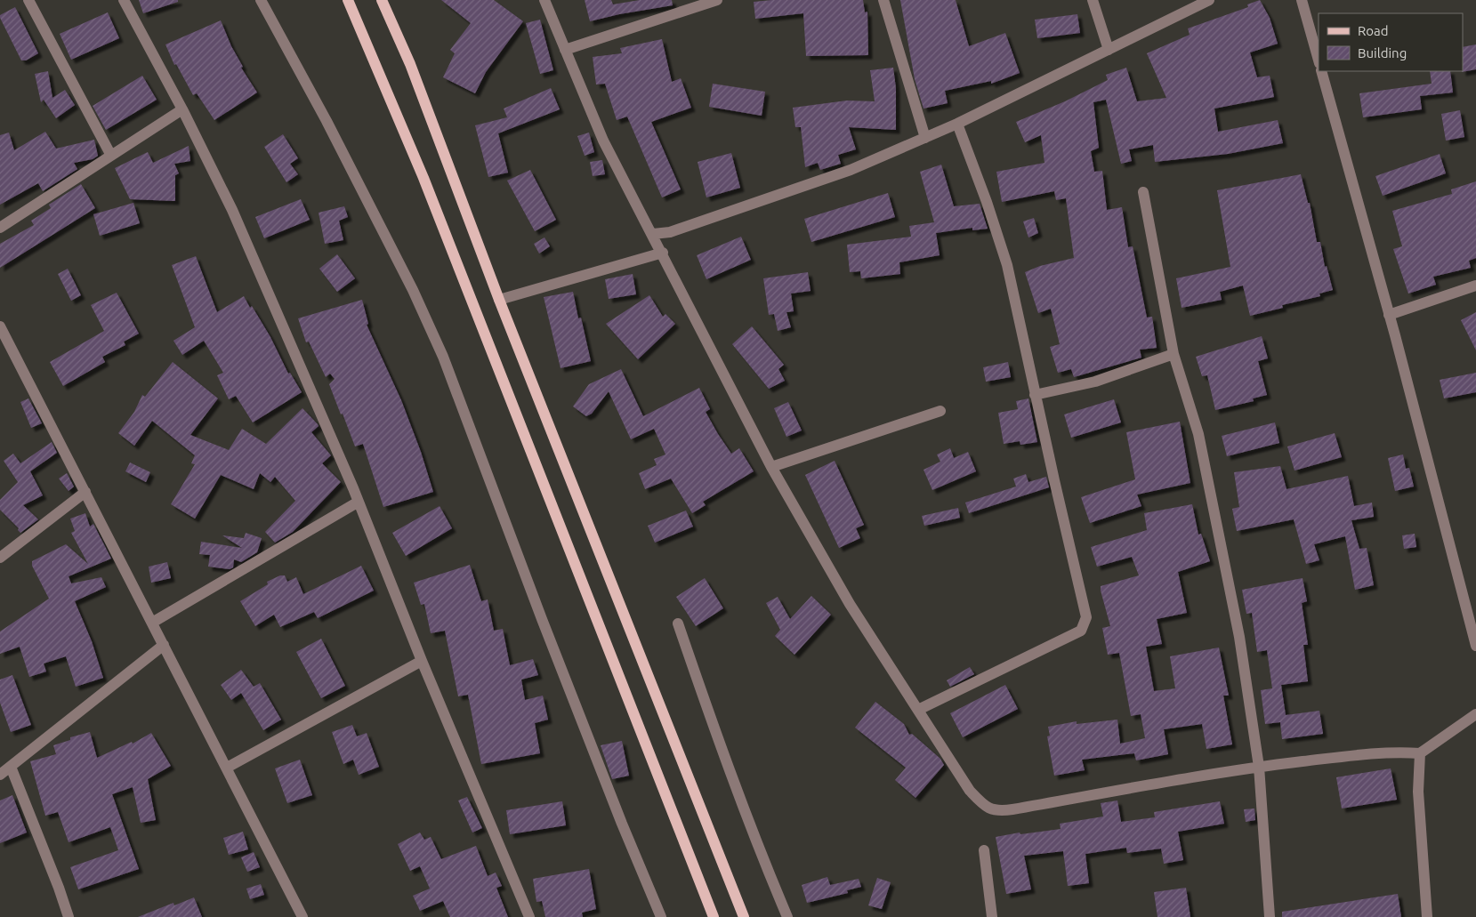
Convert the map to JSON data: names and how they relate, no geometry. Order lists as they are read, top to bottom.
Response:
{
  "legend": ["Road", "Building"]
}
